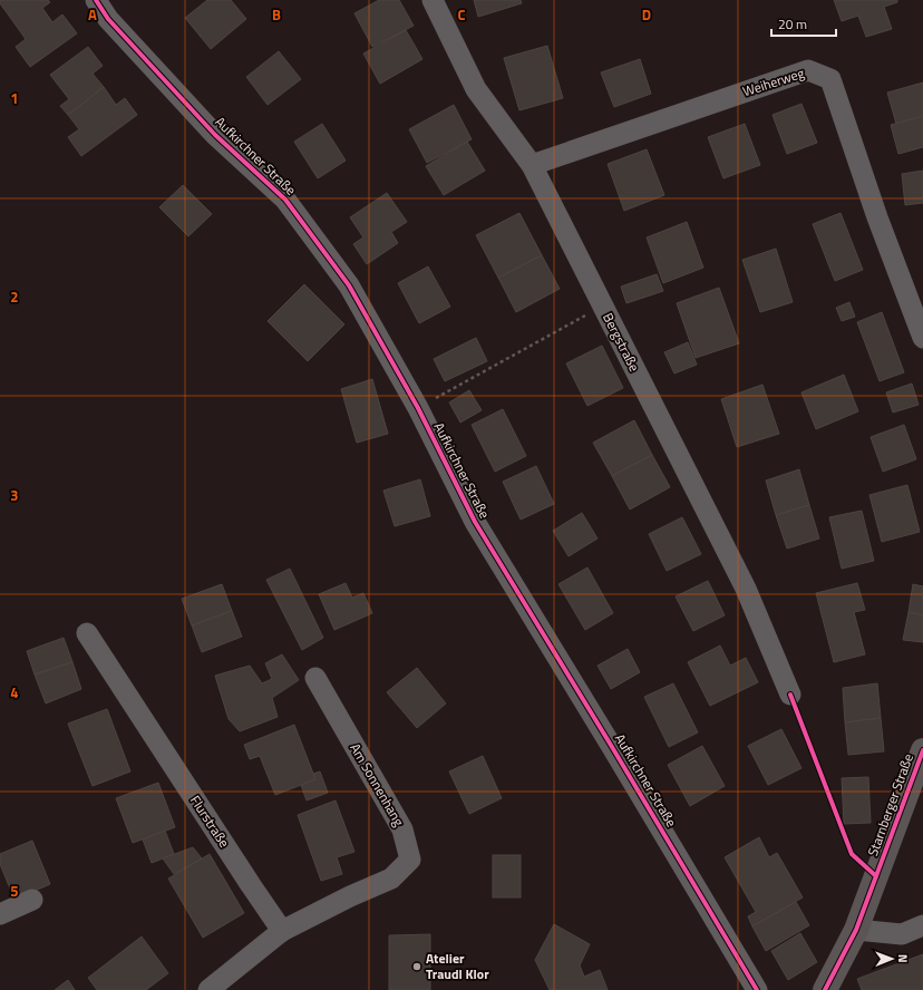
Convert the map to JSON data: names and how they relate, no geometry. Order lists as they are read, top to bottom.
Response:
{
  "streets": {
    "main road": ["Starnberger Straße"],
    "street": [
      "Weiherweg",
      "Aufkirchner Straße",
      "Bergstraße",
      "Am Sonnenhang",
      "Flurstraße"
    ]
  },
  "crossings": [
    ["Weiherweg", "Bergstraße"],
    ["Am Sonnenhang", "Flurstraße"]
  ],
  "places": ["Atelier Traudl Klor"],
  "scale_bar": "20 m",
  "north": "right",
  "grid": {
    "columns": [
      "A",
      "B",
      "C",
      "D"
    ],
    "rows": [
      "1",
      "2",
      "3",
      "4",
      "5"
    ]
  }
}
